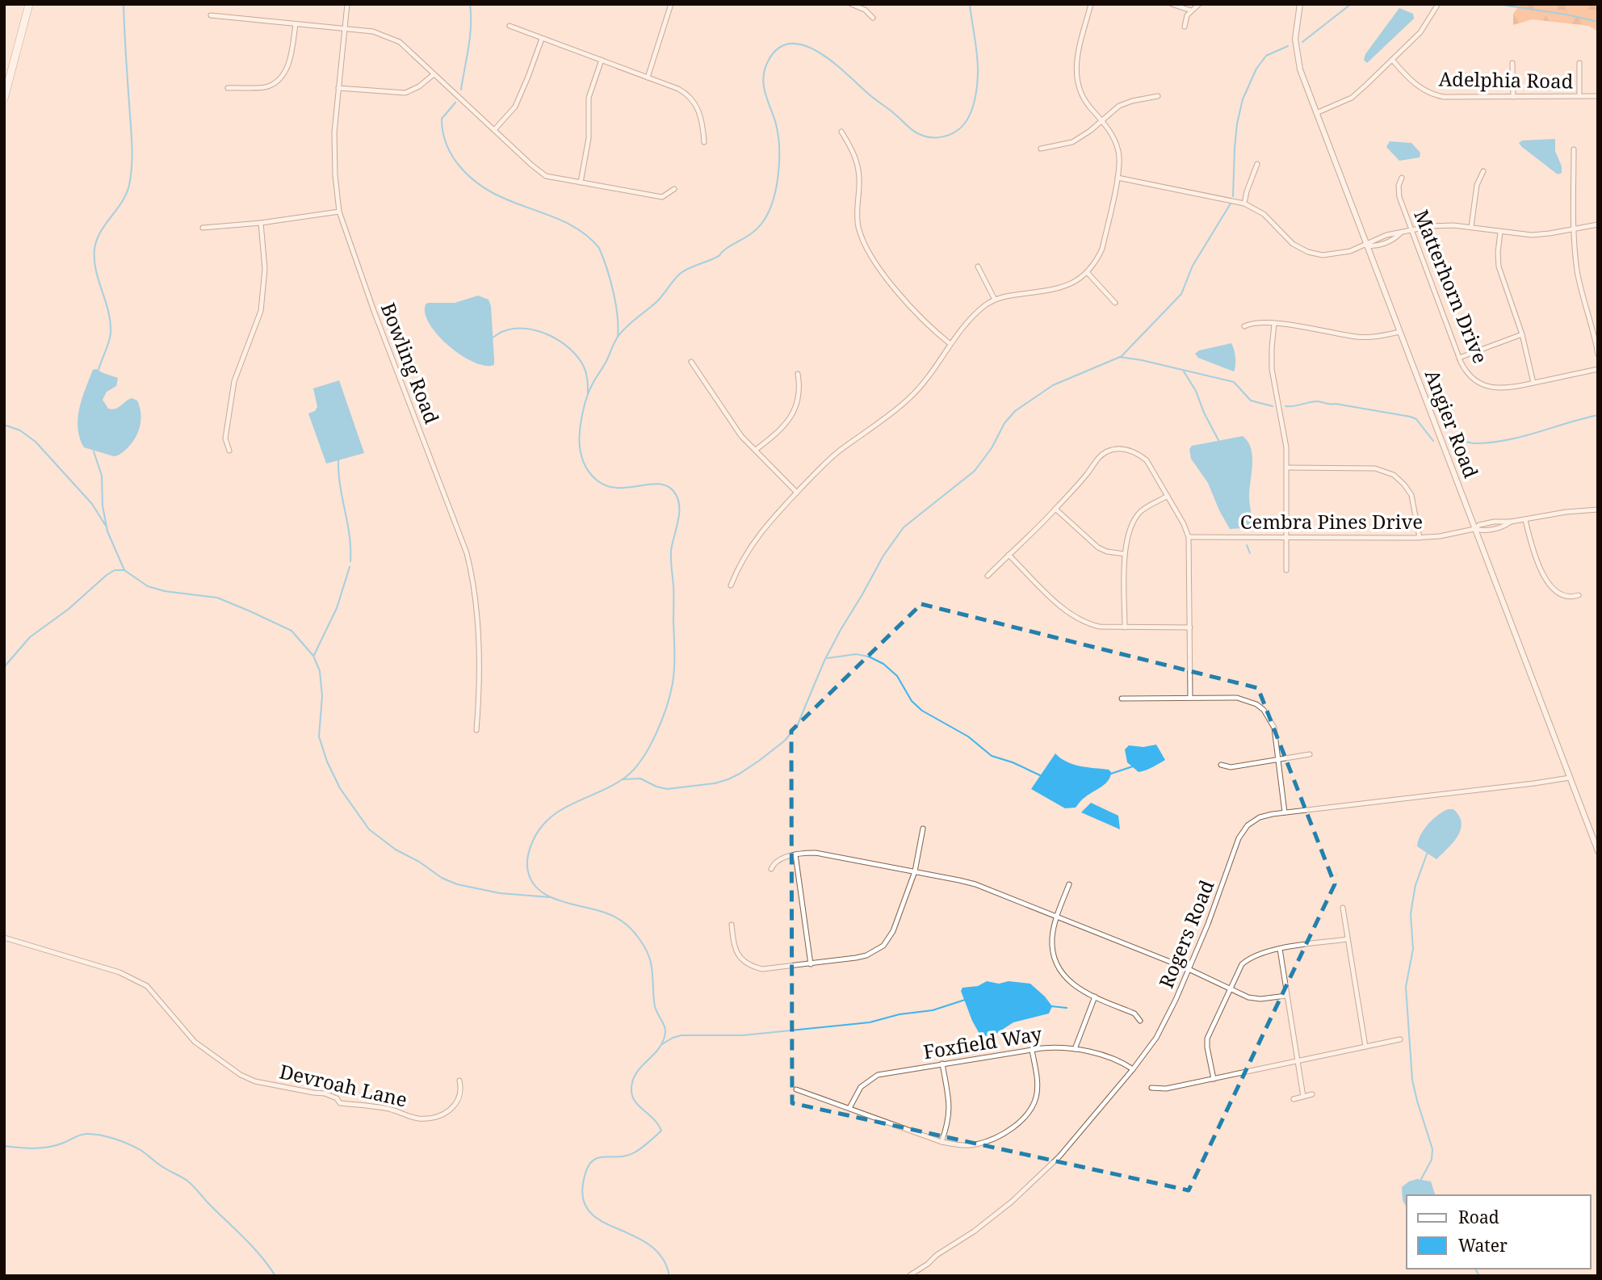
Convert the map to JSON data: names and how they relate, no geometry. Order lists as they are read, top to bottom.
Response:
{
  "streets": {
    "street": [
      "Adelphia Road",
      "Matterhorn Drive",
      "Bowling Road",
      "Angier Road",
      "Cembra Pines Drive",
      "Rogers Road",
      "Foxfield Way",
      "Devroah Lane"
    ]
  },
  "crossings": [
    ["Angier Road", "Cembra Pines Drive"],
    ["Angier Road", "Rogers Road"],
    ["Rogers Road", "Foxfield Way"]
  ],
  "legend": ["Road", "Water"]
}
